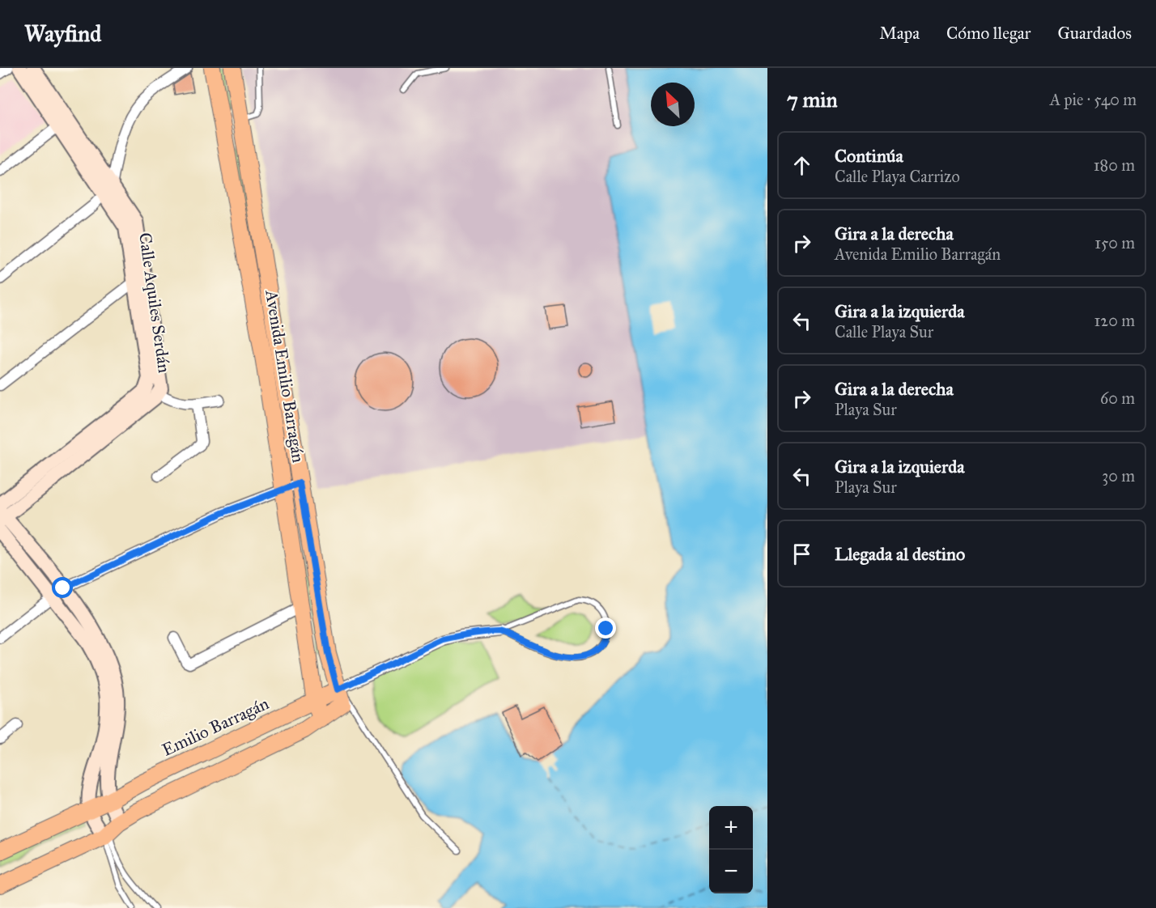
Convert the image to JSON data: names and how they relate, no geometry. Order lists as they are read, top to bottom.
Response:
{
  "streets": {
    "main road": ["Avenida Emilio Barragán", "Emilio Barragán"],
    "street": ["Calle Aquiles Serdán"]
  },
  "crossings": [
    ["Avenida Emilio Barragán", "Emilio Barragán"]
  ],
  "north": "top left",
  "page": {
    "header": "Wayfind",
    "nav": ["Mapa", "Cómo llegar", "Guardados"],
    "heading": ["7 min", "A pie · 540 m"],
    "list": [
      ["Continúa", "Calle Playa Carrizo", "180 m"],
      ["Gira a la derecha", "Avenida Emilio Barragán", "150 m"],
      ["Gira a la izquierda", "Calle Playa Sur", "120 m"],
      ["Gira a la derecha", "Playa Sur", "60 m"],
      ["Gira a la izquierda", "Playa Sur", "30 m"],
      "Llegada al destino"
    ],
    "map_buttons": ["+", "−"]
  }
}
